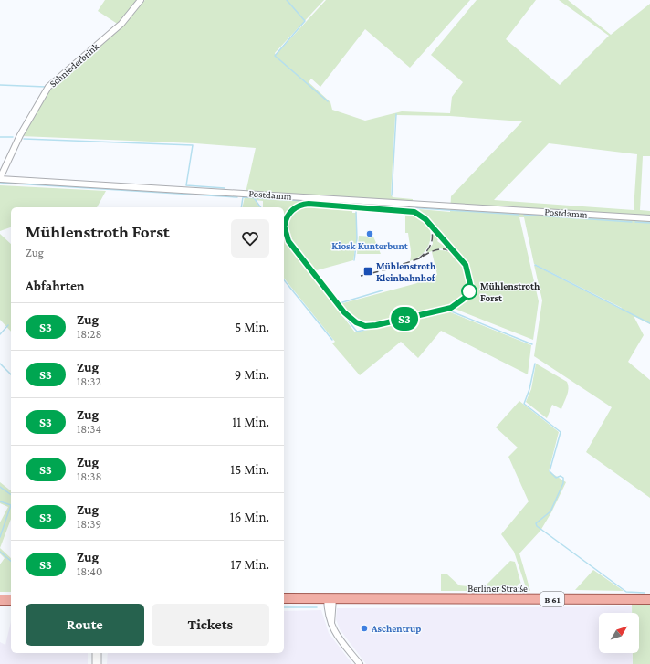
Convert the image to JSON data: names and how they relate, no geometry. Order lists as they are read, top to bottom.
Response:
{
  "streets": {
    "main road": ["Berliner Straße", "B 61"],
    "street": ["Schniederbrink", "Postdamm"]
  },
  "crossings": [
    ["Schniederbrink", "Postdamm"]
  ],
  "places": {
    "other": ["Kiosk Kunterbunt", "Mühlenstroth Forst", "Aschentrup"],
    "transit": ["Mühlenstroth Kleinbahnhof"]
  },
  "north": "top right",
  "page": {
    "on_map": "S3",
    "heading": [
      ["Mühlenstroth Forst", "Zug"],
      "Abfahrten"
    ],
    "list": [
      {
        "mark": "S3",
        "name": "Zug",
        "note": "18:28",
        "value": "5 Min."
      },
      {
        "mark": "S3",
        "name": "Zug",
        "note": "18:32",
        "value": "9 Min."
      },
      {
        "mark": "S3",
        "name": "Zug",
        "note": "18:34",
        "value": "11 Min."
      },
      {
        "mark": "S3",
        "name": "Zug",
        "note": "18:38",
        "value": "15 Min."
      },
      {
        "mark": "S3",
        "name": "Zug",
        "note": "18:39",
        "value": "16 Min."
      },
      {
        "mark": "S3",
        "name": "Zug",
        "note": "18:40",
        "value": "17 Min."
      }
    ],
    "buttons": ["Route", "Tickets"]
  }
}
